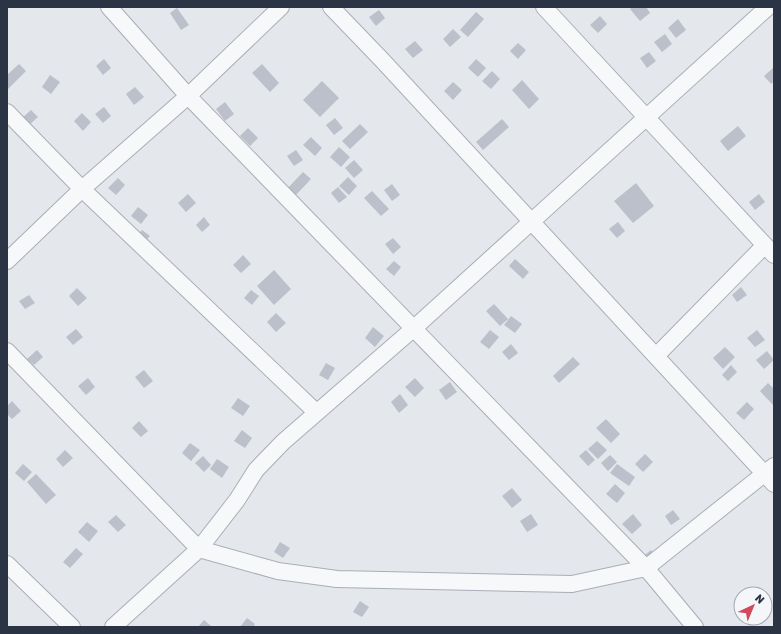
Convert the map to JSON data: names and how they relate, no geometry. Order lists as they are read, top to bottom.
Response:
{
  "north": "top right"
}
